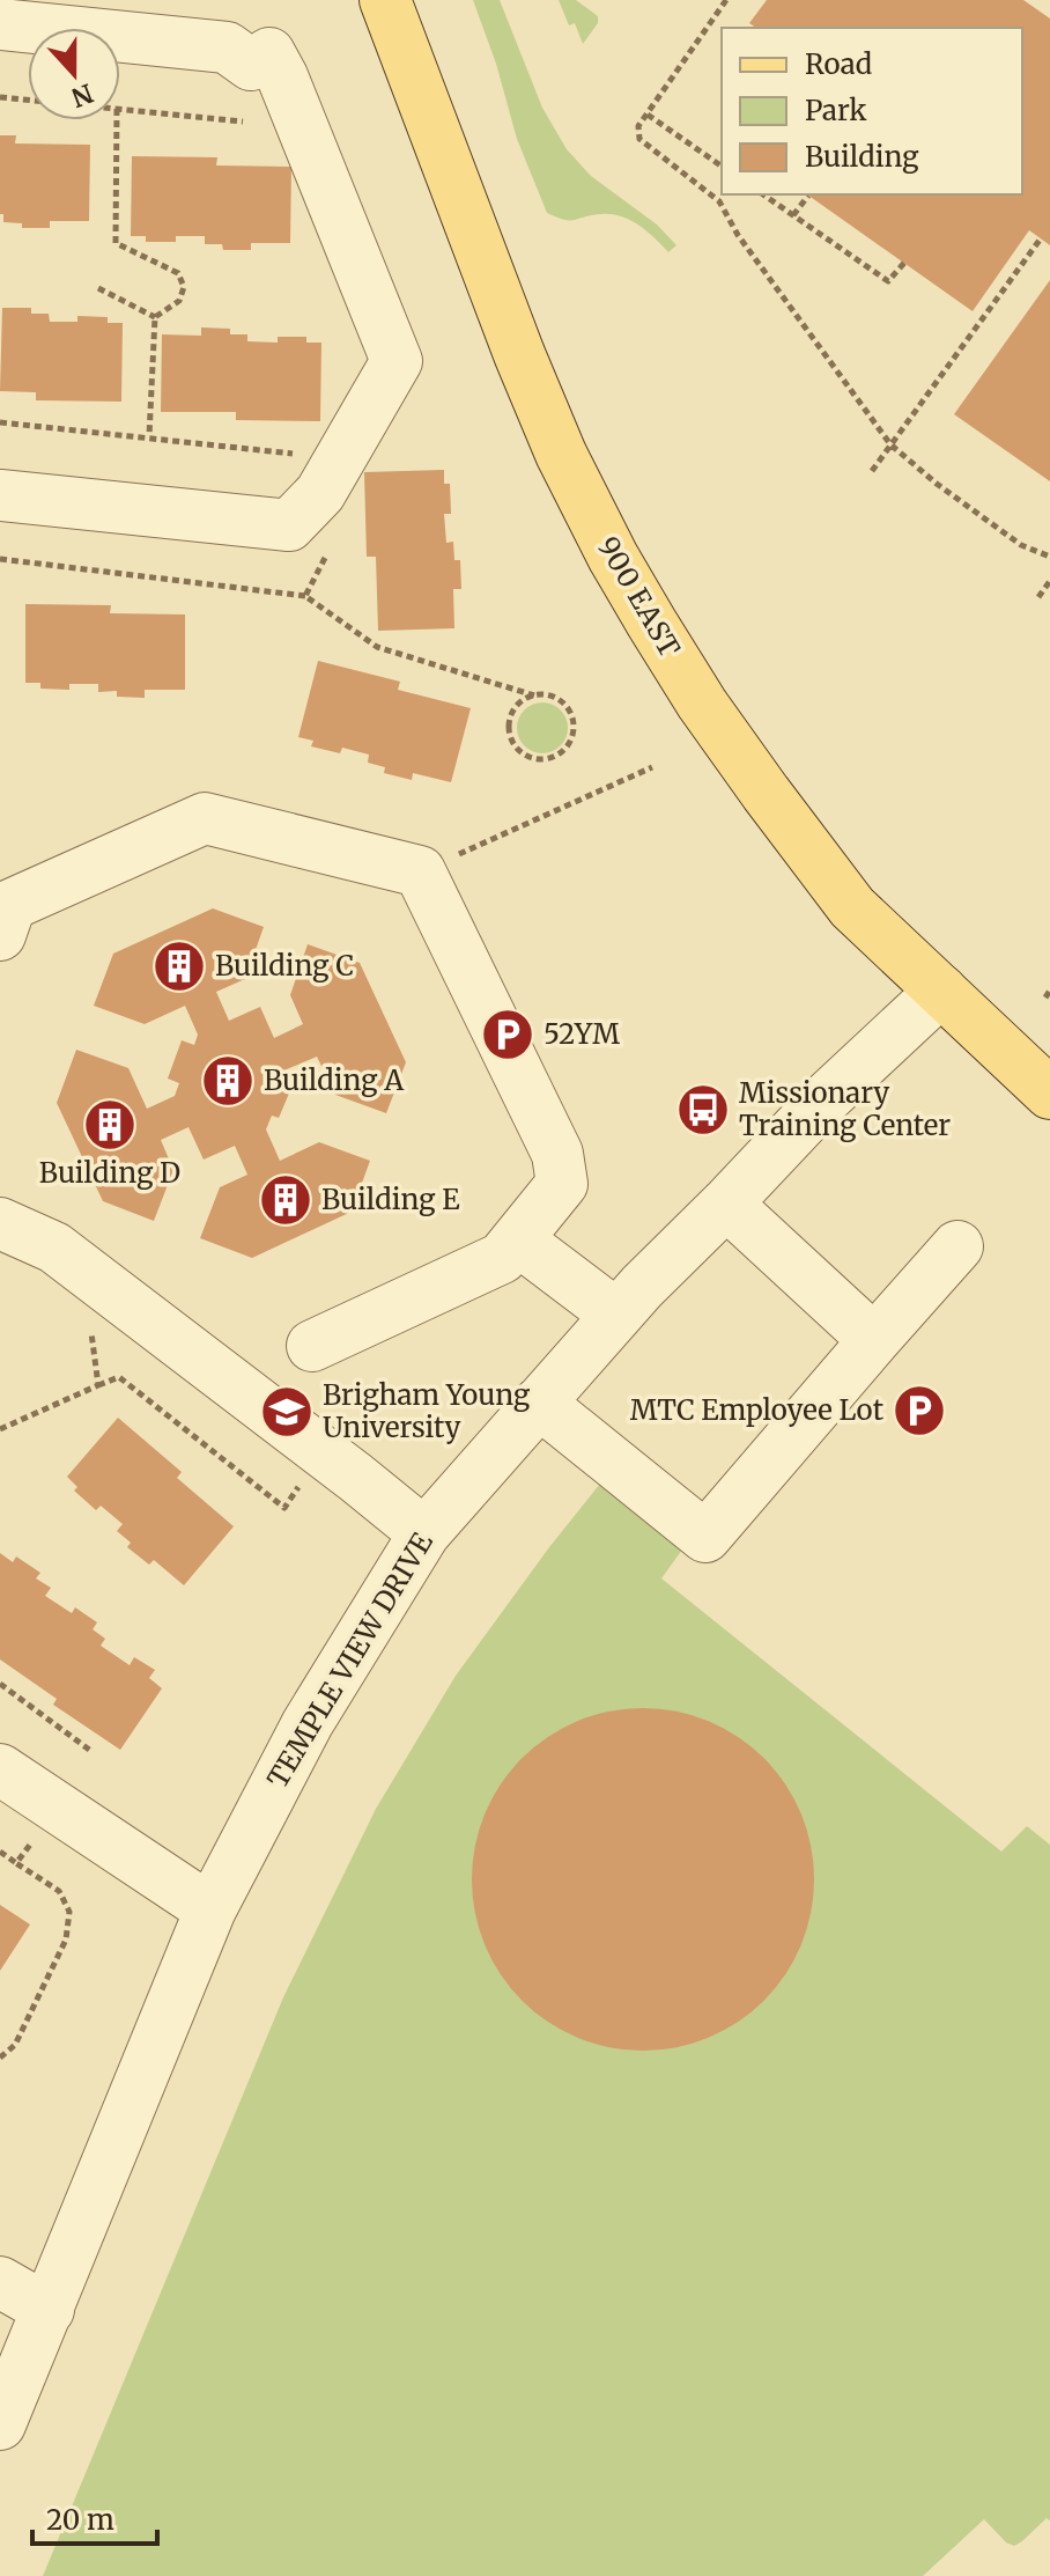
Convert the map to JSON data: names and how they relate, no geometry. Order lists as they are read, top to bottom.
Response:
{
  "streets": {
    "main road": ["900 EAST"],
    "street": ["TEMPLE VIEW DRIVE"]
  },
  "crossings": [
    ["900 EAST", "TEMPLE VIEW DRIVE"]
  ],
  "places": {
    "building": [
      "Building C",
      "Building A",
      "Building D",
      "Building E"
    ],
    "parking": ["52YM", "MTC Employee Lot"],
    "bus stop": ["Missionary Training Center"],
    "school or university": ["Brigham Young University"]
  },
  "legend": ["Road", "Park", "Building"],
  "scale_bar": "20 m",
  "north": "bottom"
}
